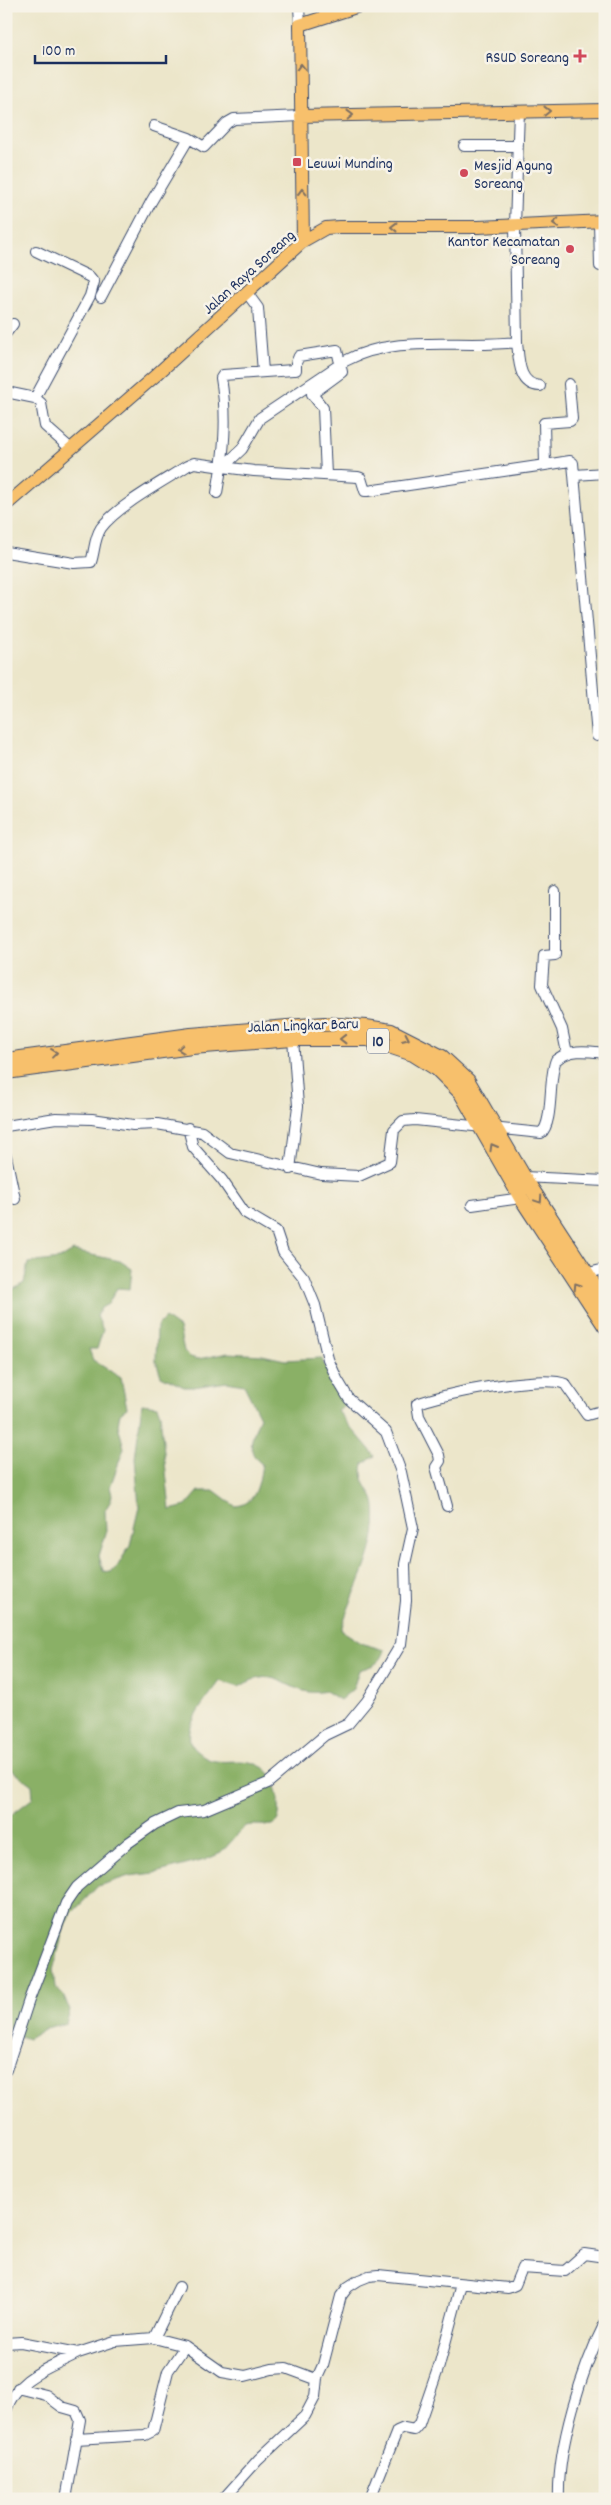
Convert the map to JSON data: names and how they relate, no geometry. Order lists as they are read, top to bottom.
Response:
{
  "streets": {
    "highway": ["Jalan Lingkar Baru", "10"],
    "main road": ["Jalan Raya Soreang"]
  },
  "places": {
    "health": ["RSUD Soreang"],
    "transit": ["Leuwi Munding"],
    "other": ["Mesjid Agung Soreang", "Kantor Kecamatan Soreang"]
  },
  "scale_bar": "100 m"
}
